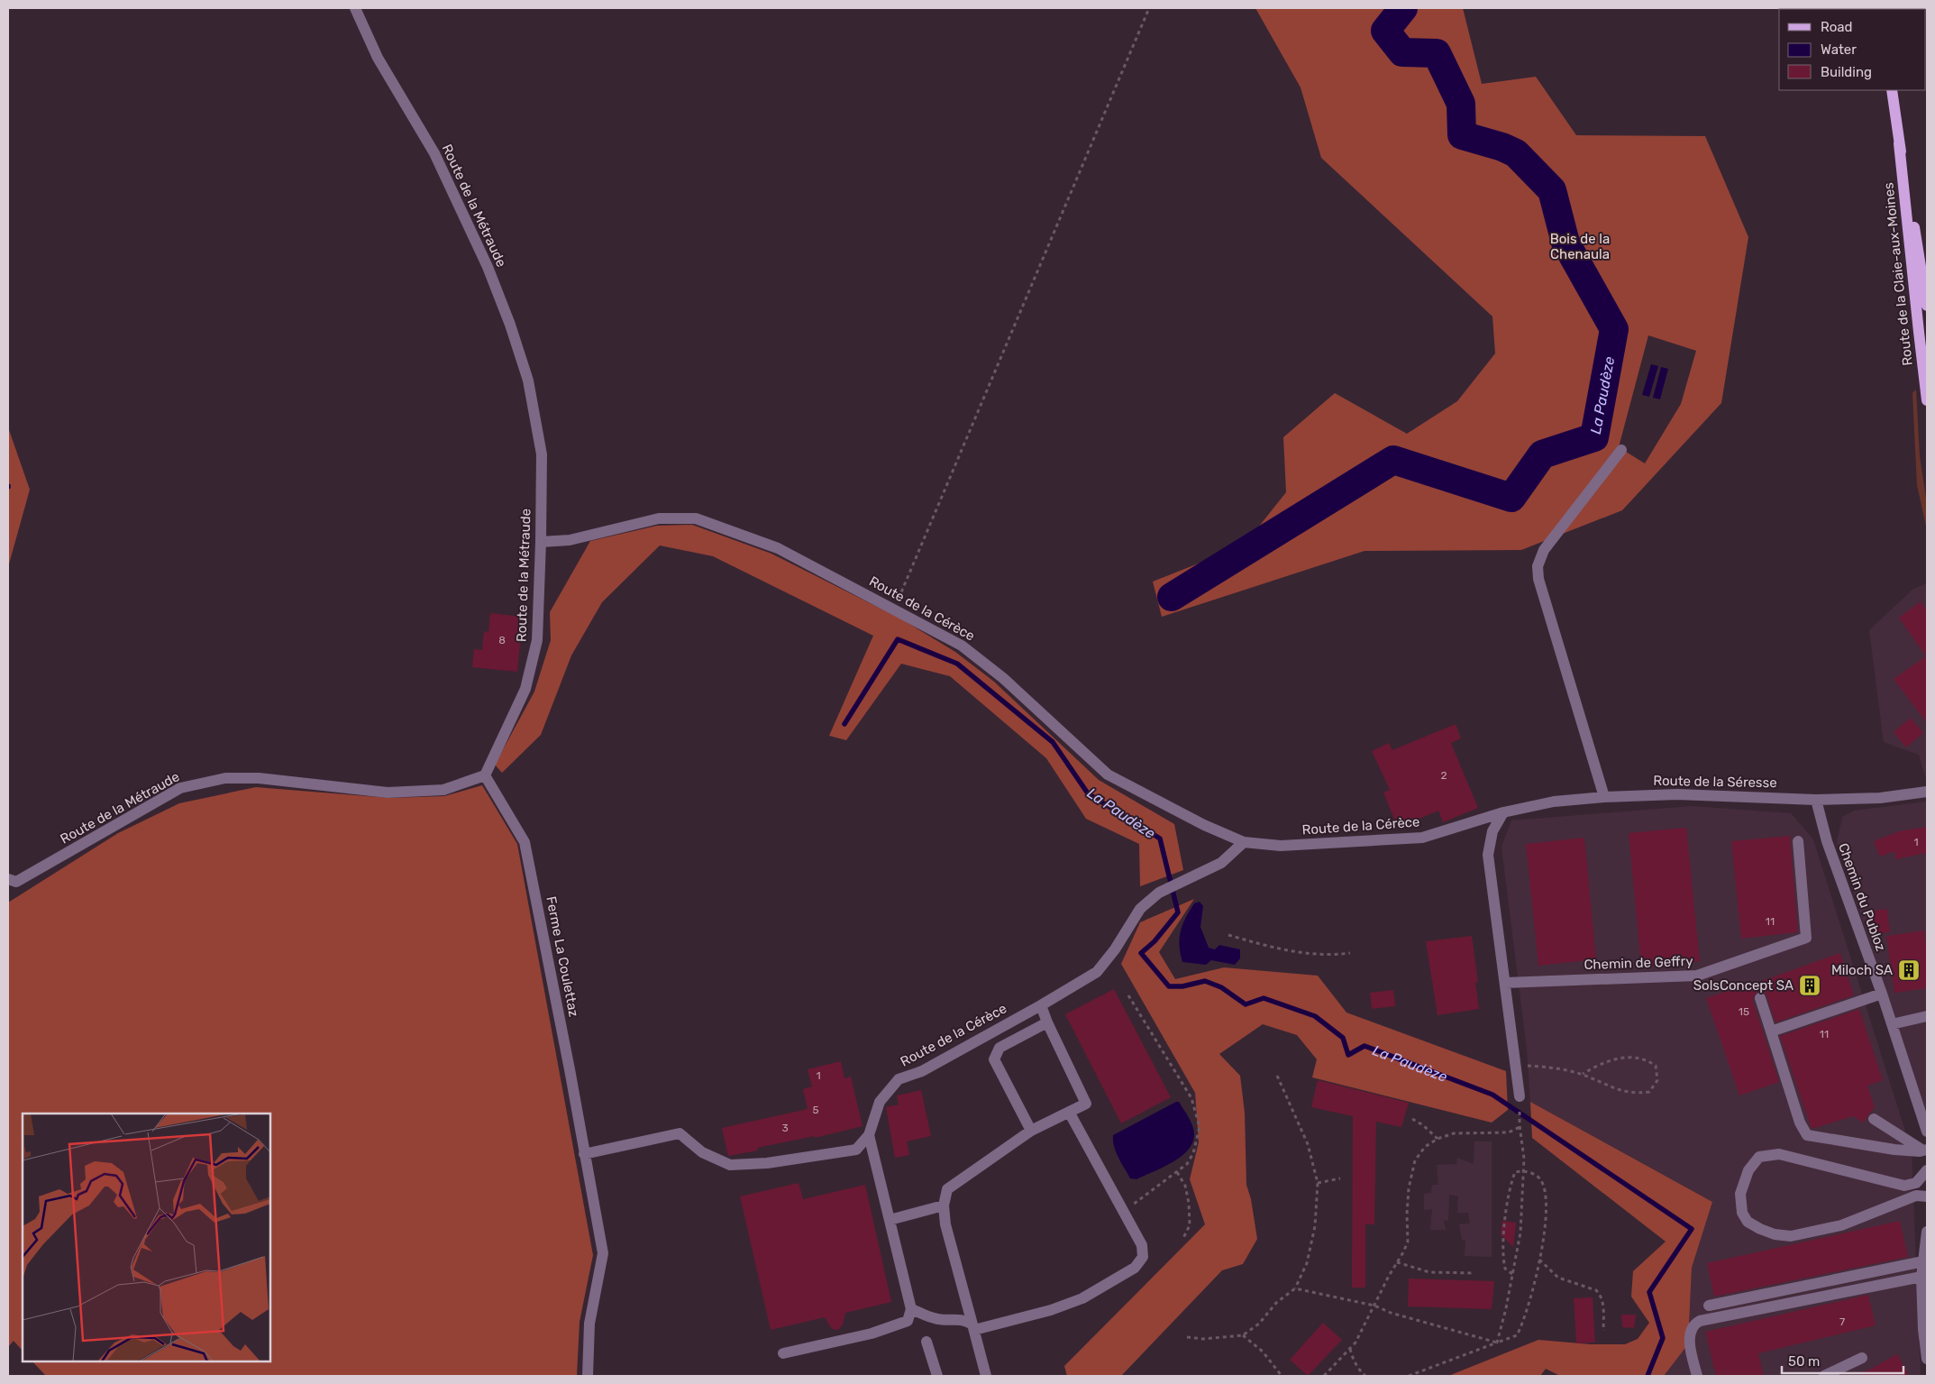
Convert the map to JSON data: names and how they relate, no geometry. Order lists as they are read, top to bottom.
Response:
{
  "streets": {
    "main road": ["Route de la Claie-aux-Moines"],
    "street": [
      "Route de la Métraude",
      "Route de la Cérèce",
      "Route de la Séresse",
      "Chemin du Publoz",
      "Ferme La Coulettaz",
      "Chemin de Geffry"
    ]
  },
  "crossings": [
    ["Route de la Métraude", "Route de la Cérèce"],
    ["Route de la Métraude", "Ferme La Coulettaz"],
    ["Route de la Cérèce", "Route de la Séresse"],
    ["Route de la Cérèce", "Ferme La Coulettaz"],
    ["Route de la Séresse", "Chemin du Publoz"]
  ],
  "water": ["La Paudèze"],
  "parks": ["Bois de la Chenaula"],
  "places": {
    "building": ["Miloch SA", "SolsConcept SA"]
  },
  "house_numbers": [
    "8",
    "2",
    "1",
    "11",
    "15",
    "11",
    "1",
    "5",
    "3",
    "7"
  ],
  "legend": ["Road", "Water", "Building"],
  "scale_bar": "50 m"
}
